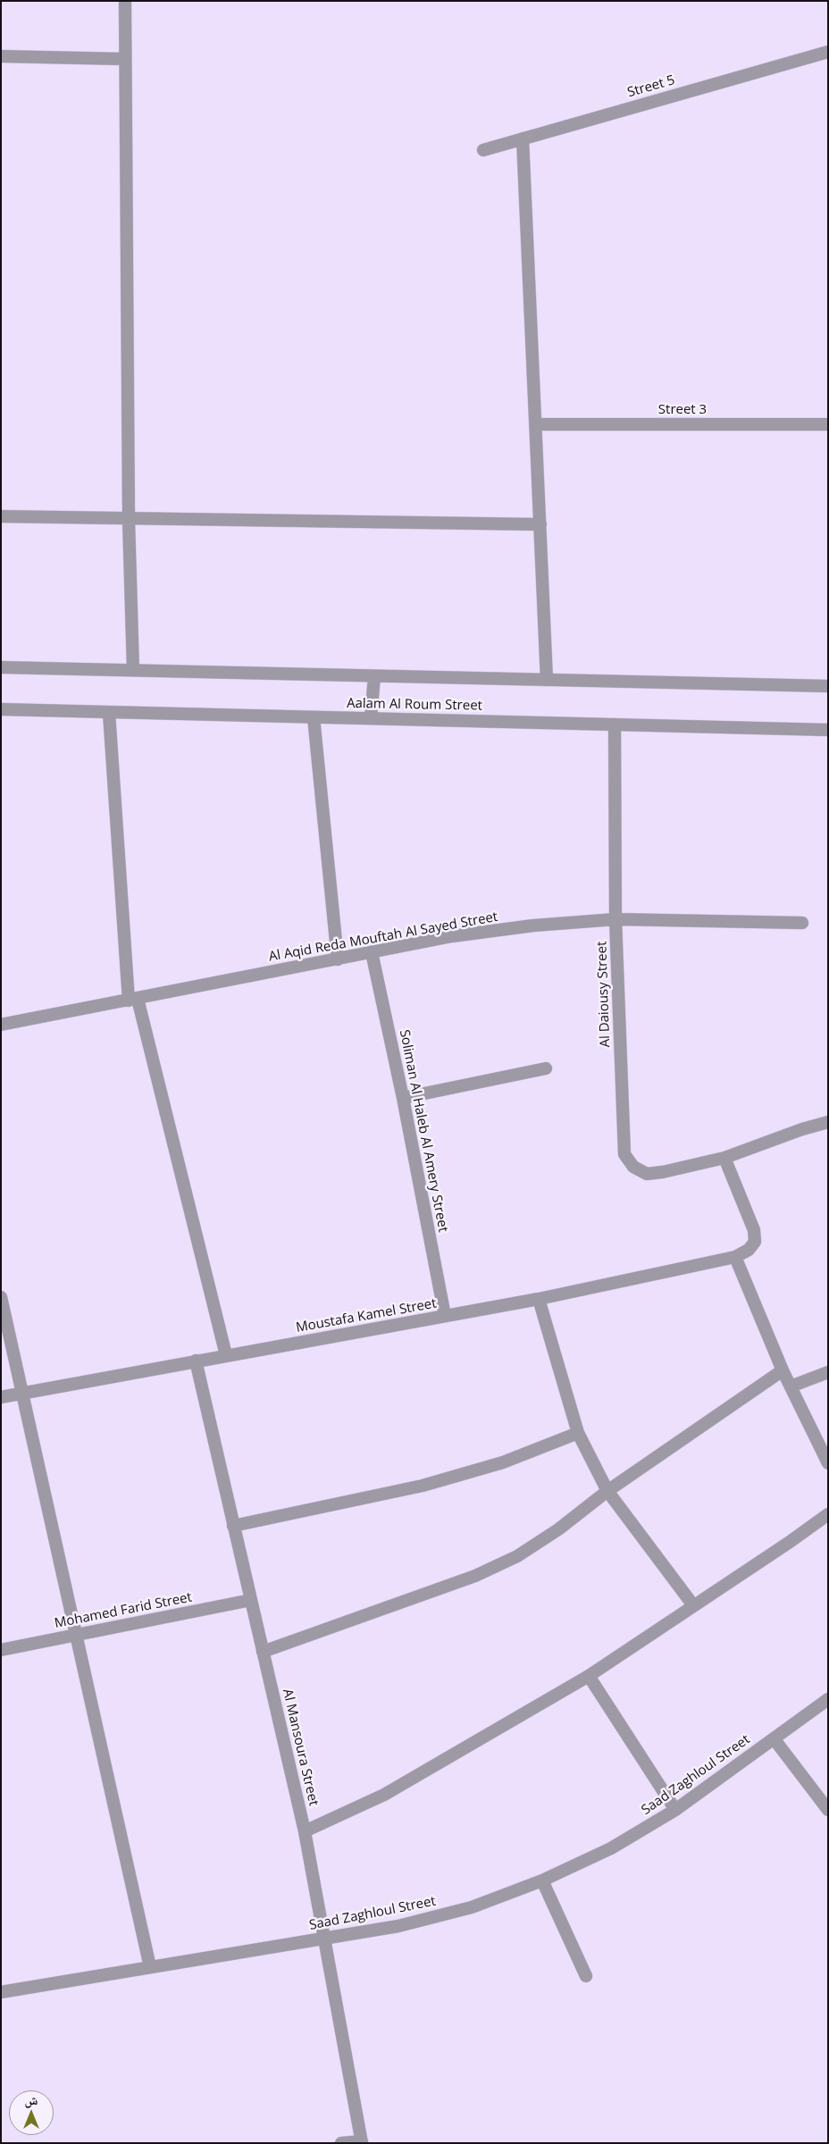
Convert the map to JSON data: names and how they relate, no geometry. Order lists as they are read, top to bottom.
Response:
{
  "streets": {
    "street": [
      "Street 5",
      "Street 3",
      "Aalam Al Roum Street",
      "Al Aqid Reda Mouftah Al Sayed Street",
      "Al Daiousy Street",
      "Soliman Al Haleb Al Amery Street",
      "Moustafa Kamel Street",
      "Mohamed Farid Street",
      "Al Mansoura Street",
      "Saad Zaghloul Street"
    ]
  },
  "crossings": [
    ["Aalam Al Roum Street", "Al Daiousy Street"],
    ["Al Aqid Reda Mouftah Al Sayed Street", "Al Daiousy Street"],
    ["Al Aqid Reda Mouftah Al Sayed Street", "Soliman Al Haleb Al Amery Street"],
    ["Soliman Al Haleb Al Amery Street", "Moustafa Kamel Street"],
    ["Moustafa Kamel Street", "Al Mansoura Street"],
    ["Mohamed Farid Street", "Al Mansoura Street"],
    ["Al Mansoura Street", "Saad Zaghloul Street"]
  ],
  "north": "top"
}
